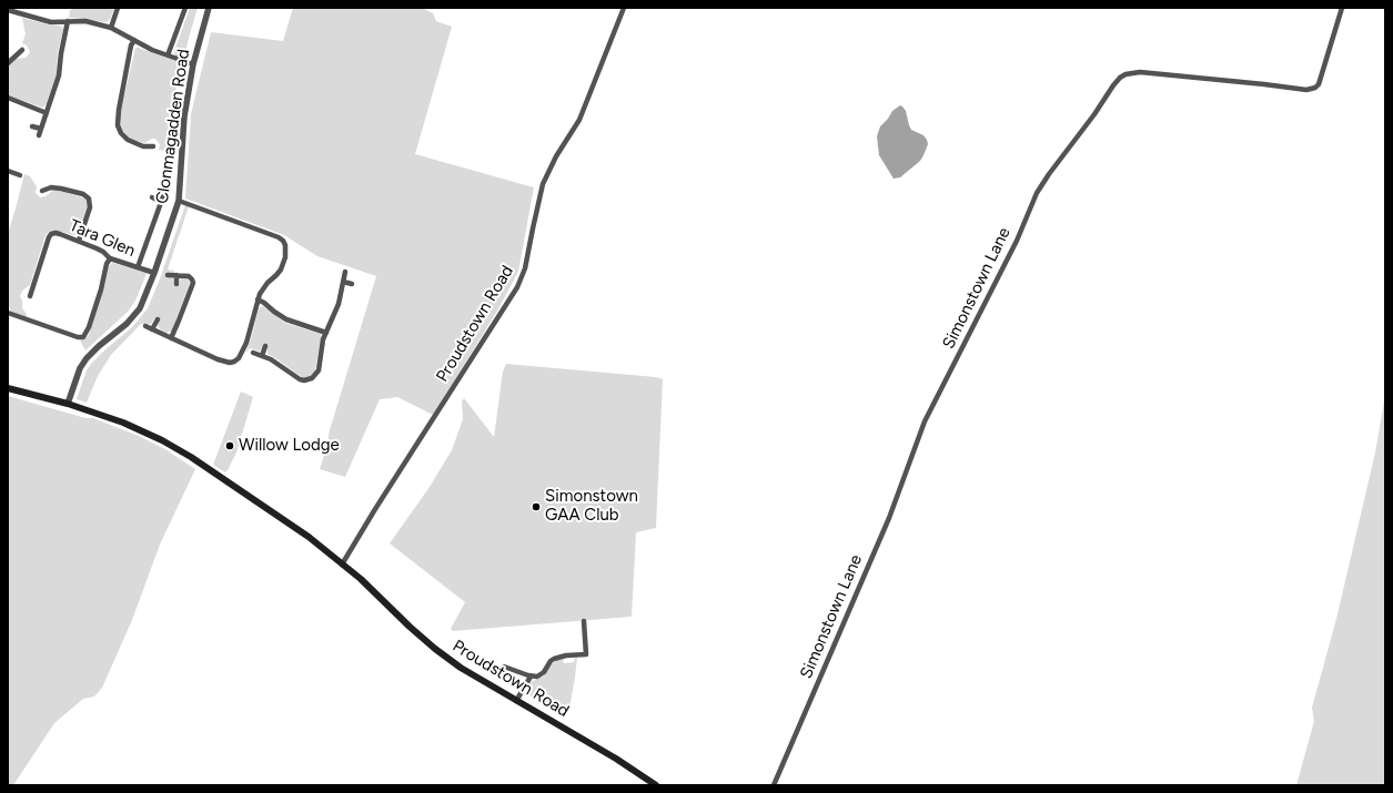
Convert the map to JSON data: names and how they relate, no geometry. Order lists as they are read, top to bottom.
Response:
{
  "streets": {
    "main road": ["Proudstown Road"],
    "street": ["Clonmagadden Road", "Tara Glen", "Simonstown Lane"]
  },
  "crossings": [
    ["Clonmagadden Road", "Tara Glen"],
    ["Clonmagadden Road", "Proudstown Road"]
  ],
  "places": ["Willow Lodge", "Simonstown GAA Club"]
}
